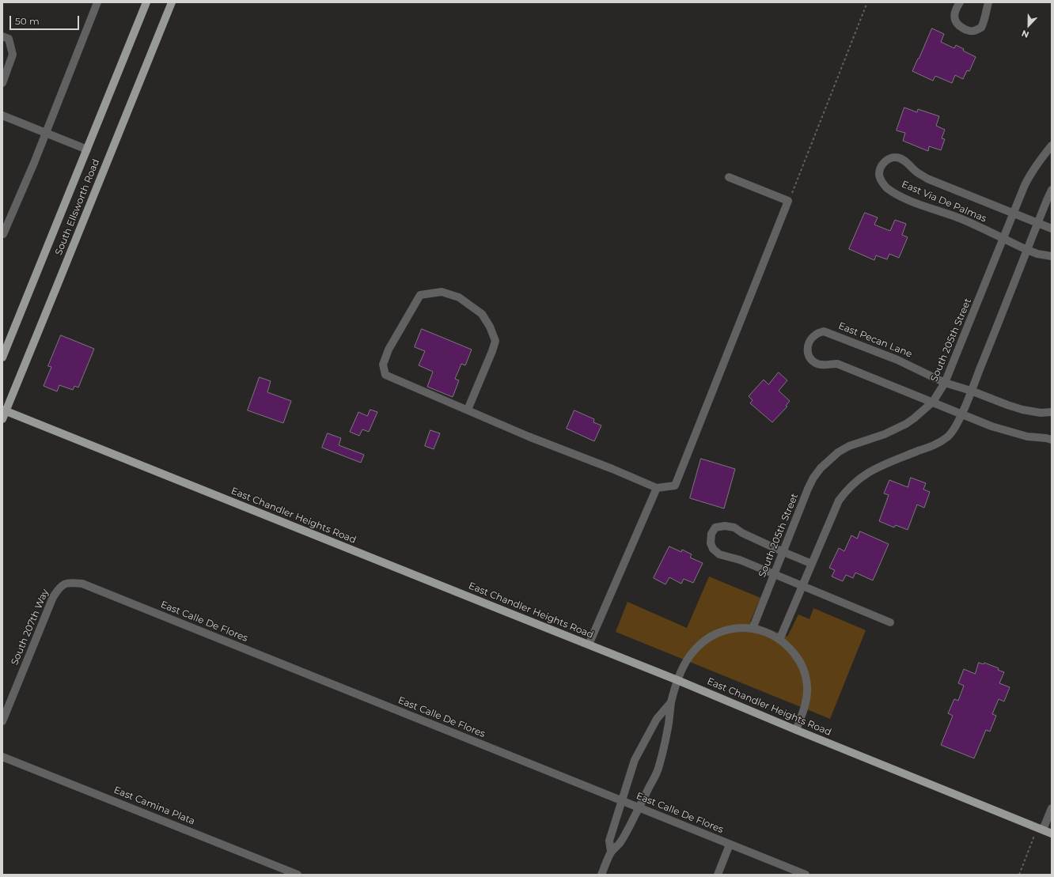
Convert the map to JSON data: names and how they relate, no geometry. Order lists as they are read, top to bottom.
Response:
{
  "streets": {
    "main road": ["South Ellsworth Road", "East Chandler Heights Road"],
    "street": [
      "East Via De Palmas",
      "East Pecan Lane",
      "South 205th Street",
      "East Calle De Flores",
      "South 207th Way",
      "East Camina Plata"
    ]
  },
  "crossings": [
    ["East Via De Palmas", "South 205th Street"],
    ["South Ellsworth Road", "East Chandler Heights Road"],
    ["East Pecan Lane", "South 205th Street"],
    ["East Calle De Flores", "South 207th Way"]
  ],
  "scale_bar": "50 m",
  "north": "bottom"
}
